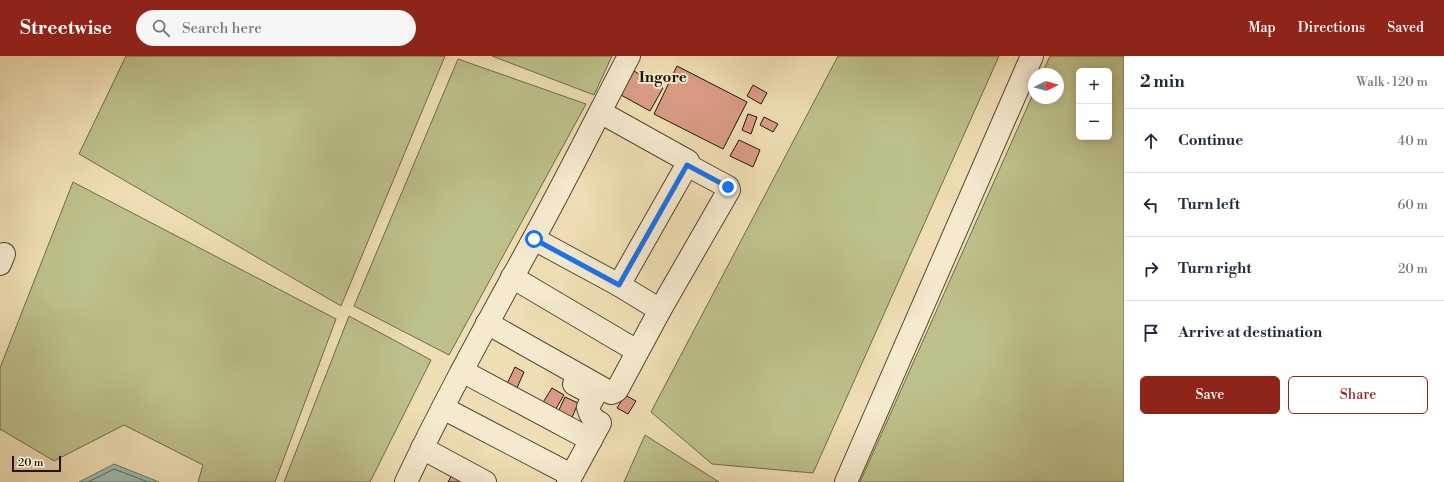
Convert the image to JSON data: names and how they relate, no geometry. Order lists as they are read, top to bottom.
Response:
{
  "districts": ["Ingore"],
  "scale_bar": "20 m",
  "north": "right",
  "page": {
    "header": "Streetwise",
    "search": "Search here",
    "nav": ["Map", "Directions", "Saved"],
    "heading": ["2 min", "Walk · 120 m"],
    "map_buttons": ["+", "−"],
    "list": [
      ["Continue", "40 m"],
      ["Turn left", "60 m"],
      ["Turn right", "20 m"],
      "Arrive at destination"
    ],
    "buttons": ["Save", "Share"],
    "scale": "20 m"
  }
}
